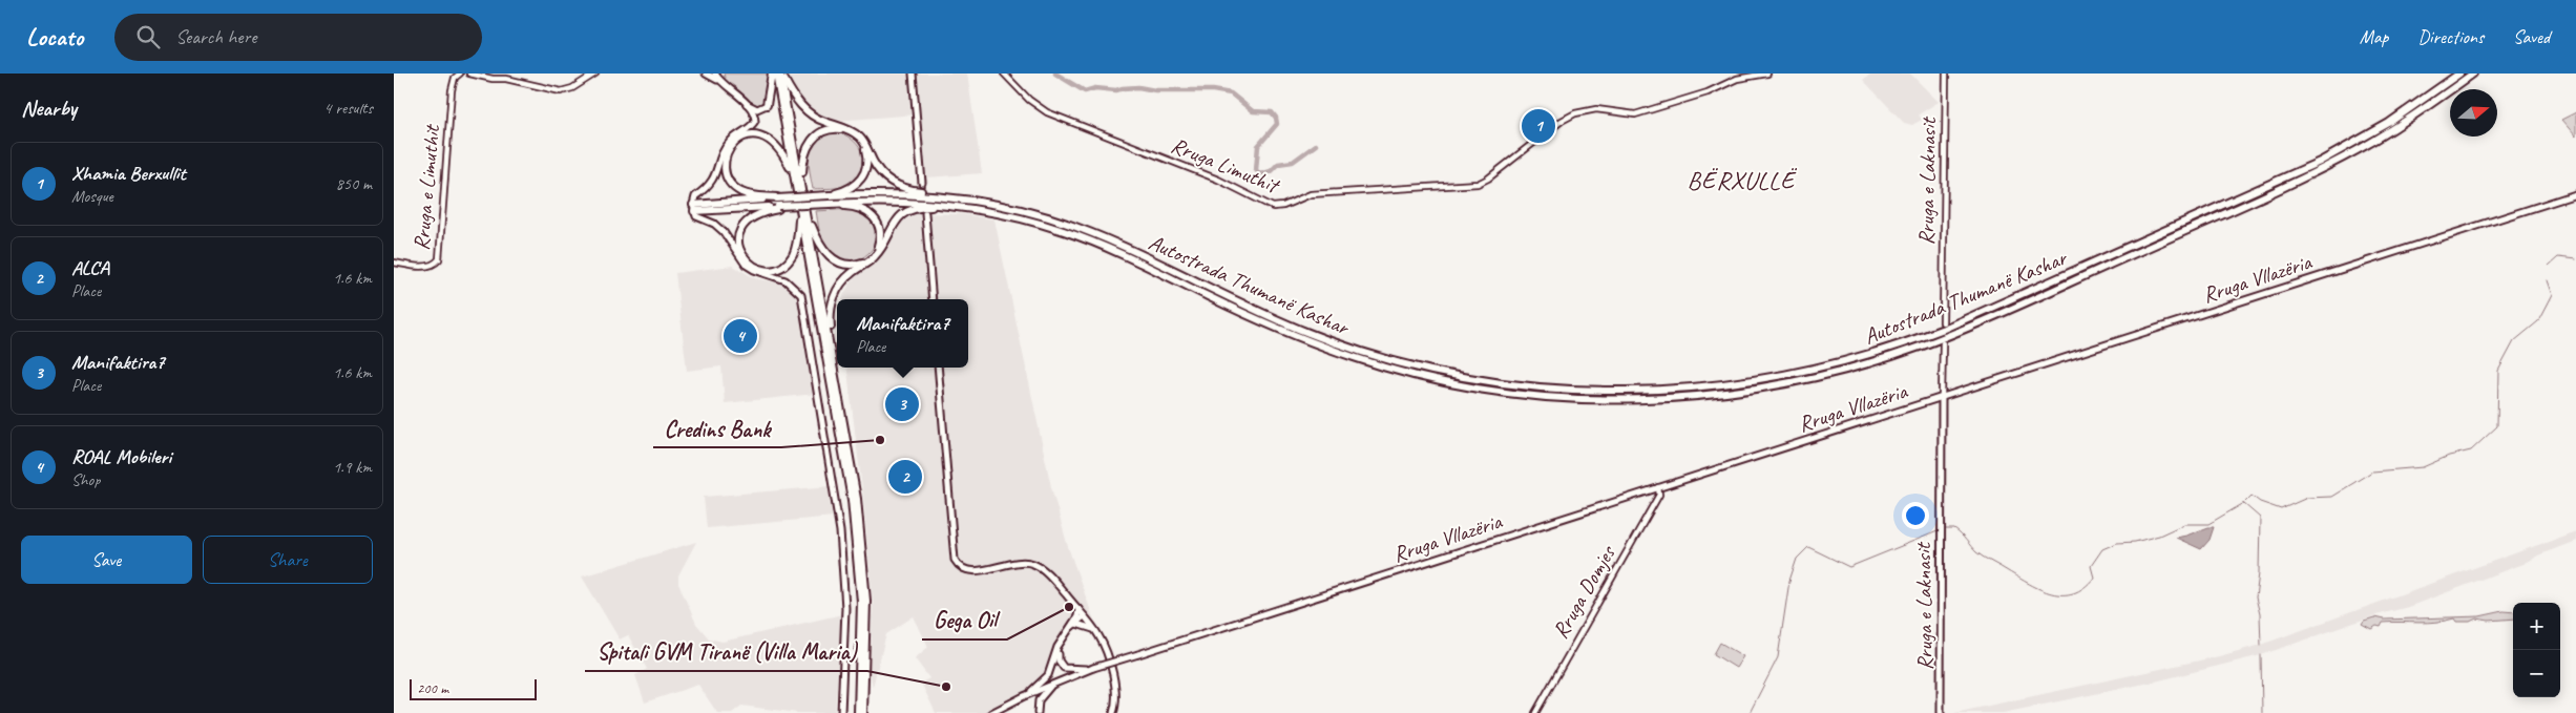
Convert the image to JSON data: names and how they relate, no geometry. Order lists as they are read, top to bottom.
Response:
{
  "streets": {
    "highway": ["Autostrada Thumanë Kashar"],
    "main road": ["Rruga e Laknasit", "Rruga Vllazëria"],
    "street": ["Rruga Limuthit", "Rruga e Limuthit", "Rruga Domjes"]
  },
  "crossings": [
    ["Rruga e Laknasit", "Rruga Vllazëria"],
    ["Rruga Vllazëria", "Rruga Domjes"]
  ],
  "districts": ["BËRXULLË"],
  "places": ["Credins Bank", "Gega Oil", "Spitali GVM Tiranë (Villa Maria)"],
  "scale_bar": "200 m",
  "north": "right",
  "page": {
    "header": "Locato",
    "search": "Search here",
    "nav": ["Map", "Directions", "Saved"],
    "heading": ["Nearby", "4 results"],
    "pins": [
      "1",
      "4",
      "3",
      "2"
    ],
    "list": [
      {
        "mark": "1",
        "name": "Xhamia Berxullit",
        "note": "Mosque",
        "value": "850 m"
      },
      {
        "mark": "2",
        "name": "ALCA",
        "note": "Place",
        "value": "1.6 km"
      },
      {
        "mark": "3",
        "name": "Manifaktira7",
        "note": "Place",
        "value": "1.6 km"
      },
      {
        "mark": "4",
        "name": "ROAL Mobileri",
        "note": "Shop",
        "value": "1.9 km"
      }
    ],
    "popup": ["Manifaktira7", "Place"],
    "buttons": ["Save", "Share"],
    "map_buttons": ["+", "−"],
    "scale": "200 m"
  }
}
